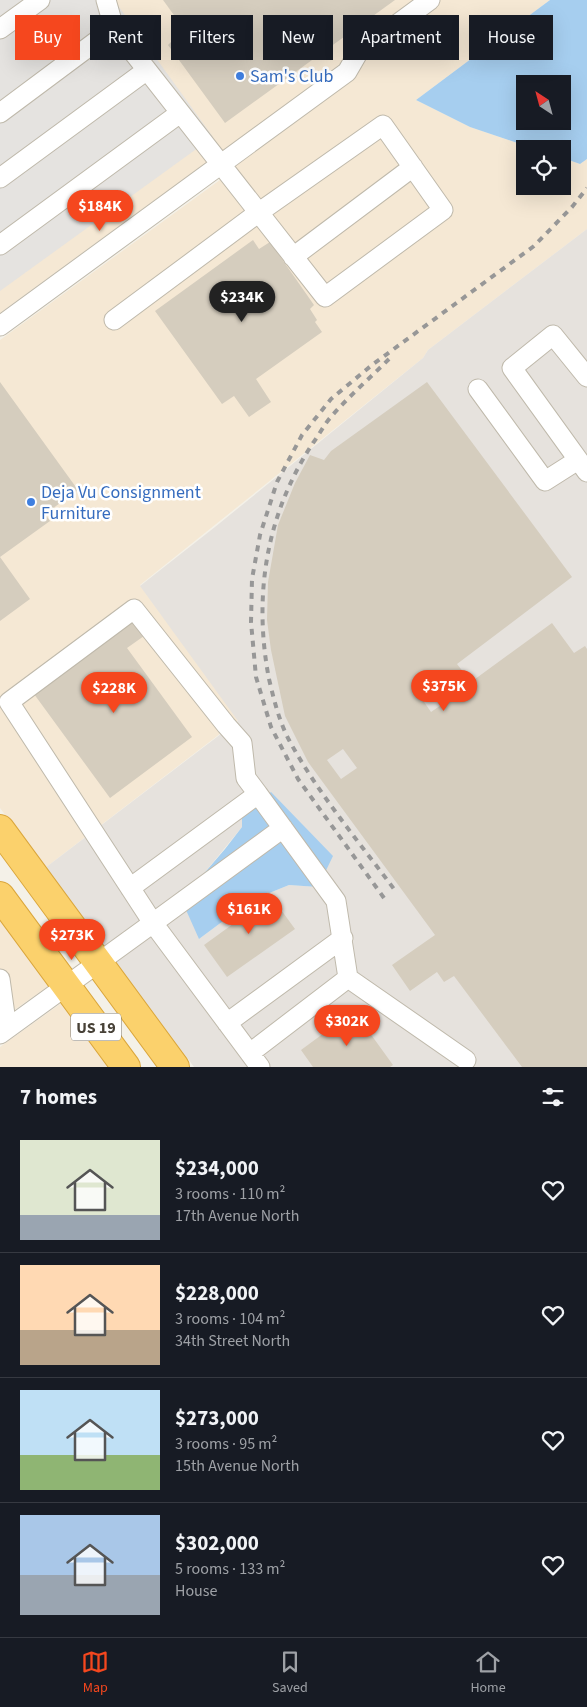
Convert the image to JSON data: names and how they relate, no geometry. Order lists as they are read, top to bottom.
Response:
{
  "streets": {
    "highway": ["US 19"]
  },
  "places": ["Sam's Club", "Deja Vu Consignment Furniture"],
  "north": "top left",
  "page": {
    "chip": [
      "Buy",
      "Rent",
      "Filters",
      "New",
      "Apartment",
      "House"
    ],
    "price": [
      "$184K",
      "$234K",
      "$375K",
      "$228K",
      "$161K",
      "$273K",
      "$302K"
    ],
    "heading": "7 homes",
    "list": [
      {
        "name": "$234,000",
        "note": "3 rooms · 110 m² · 17th Avenue North"
      },
      {
        "name": "$228,000",
        "note": "3 rooms · 104 m² · 34th Street North"
      },
      {
        "name": "$273,000",
        "note": "3 rooms · 95 m² · 15th Avenue North"
      },
      {
        "name": "$302,000",
        "note": "5 rooms · 133 m² · House"
      }
    ],
    "tabs": ["Map", "Saved", "Home"]
  }
}
